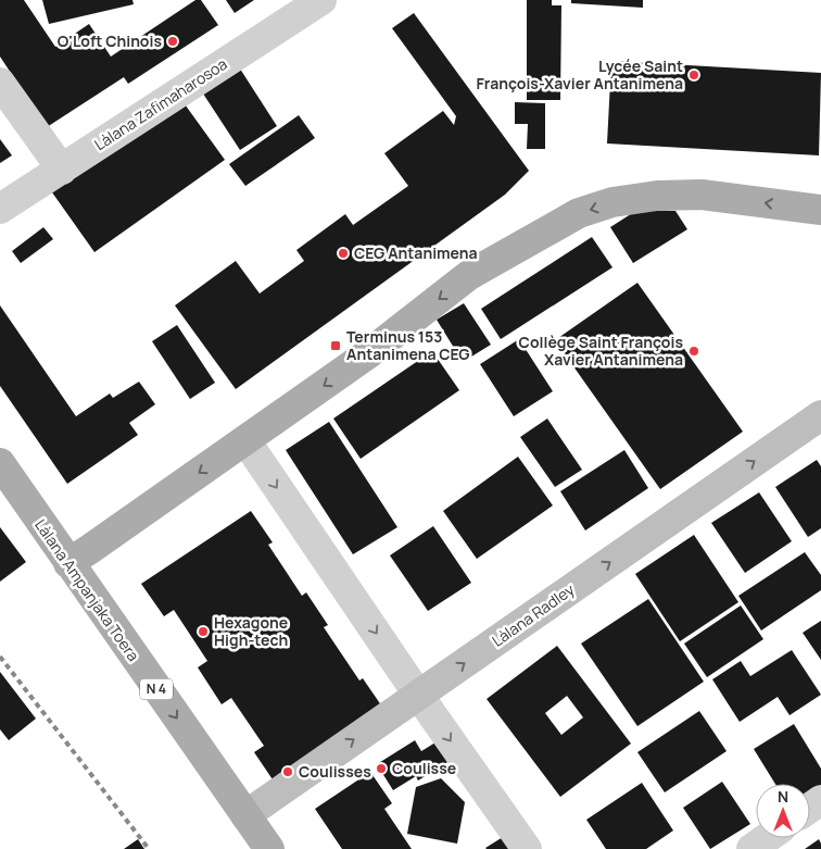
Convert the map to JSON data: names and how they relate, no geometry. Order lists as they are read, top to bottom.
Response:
{
  "streets": {
    "main road": ["Làlana Ampanjaka Toera", "Làlana Radley", "N 4"],
    "street": ["Làlana Zafimaharosoa"]
  },
  "crossings": [
    ["Làlana Ampanjaka Toera", "Làlana Radley"]
  ],
  "one_way": ["Làlana Ampanjaka Toera", "Làlana Radley"],
  "places": {
    "other": [
      "O'Loft Chinois",
      "Lycée Saint François-Xavier Antanimena",
      "CEG Antanimena",
      "Collège Saint François Xavier Antanimena",
      "Hexagone High-tech",
      "Coulisse",
      "Coulisses"
    ],
    "transit": ["Terminus 153 Antanimena CEG"]
  },
  "north": "top"
}
